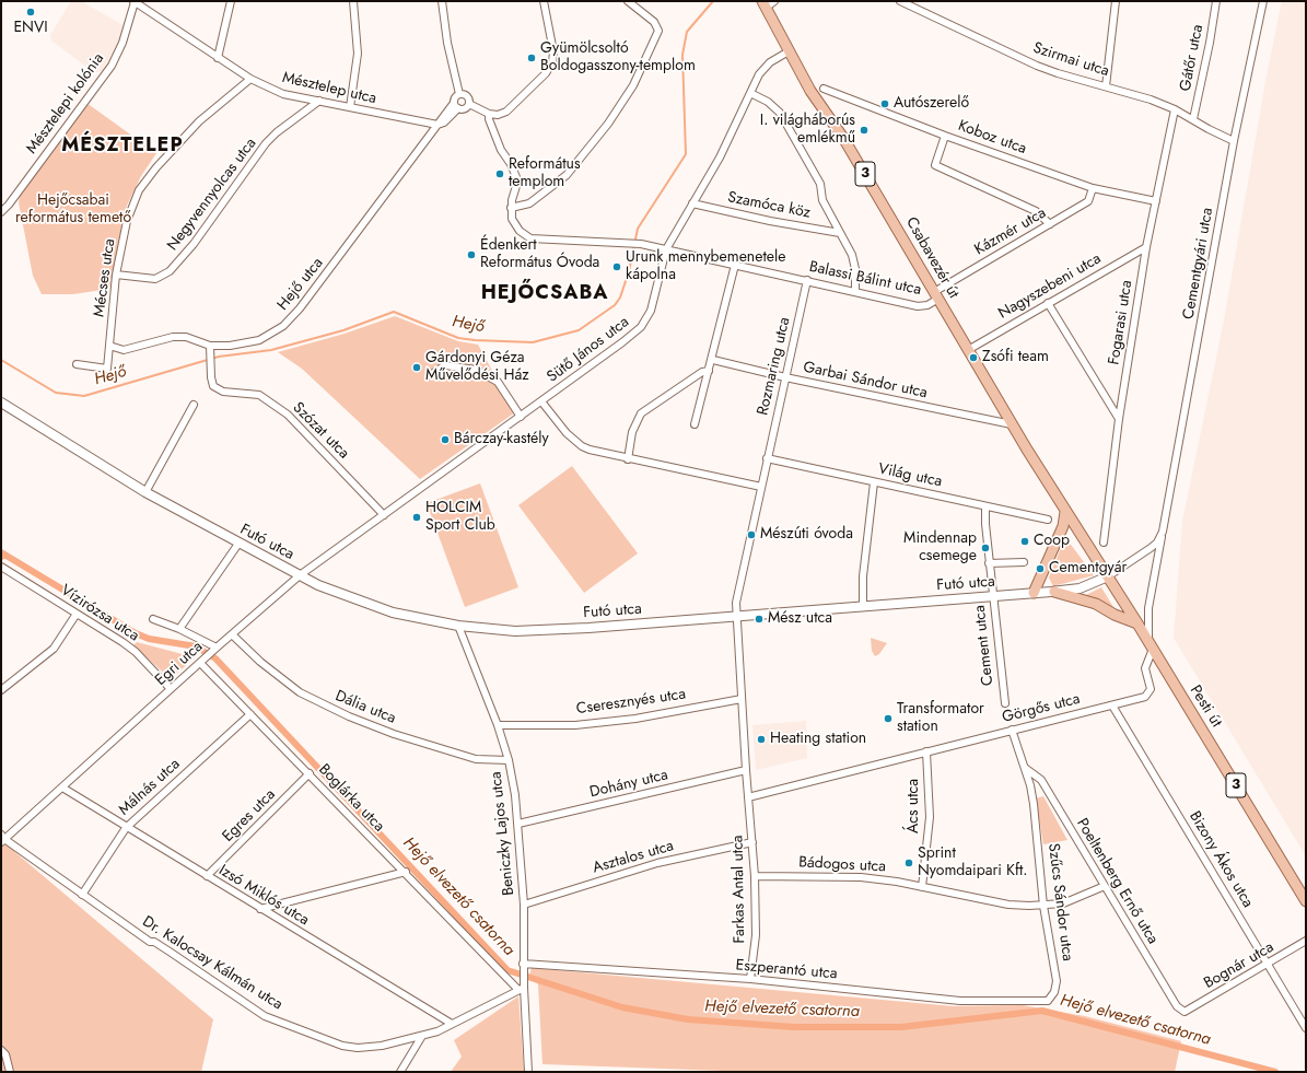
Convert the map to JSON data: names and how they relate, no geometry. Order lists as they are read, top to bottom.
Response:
{
  "streets": {
    "main road": [
      "3",
      "Csabavezér út",
      "Futó utca",
      "Pesti út"
    ],
    "street": [
      "Gátőr utca",
      "Szirmai utca",
      "Mésztelep utca",
      "Mésztelepi kolónia",
      "Koboz utca",
      "Negyvennyolcas utca",
      "Szamóca köz",
      "Kázmér utca",
      "Cementgyári utca",
      "Mécses utca",
      "Balassi Bálint utca",
      "Hejő utca",
      "Nagyszebeni utca",
      "Fogarasi utca",
      "Sütő János utca",
      "Rozmaring utca",
      "Garbai Sándor utca",
      "Szózat utca",
      "Világ utca",
      "Vízirózsa utca",
      "Cement utca",
      "Egri utca",
      "Cseresznyés utca",
      "Dália utca",
      "Görgős utca",
      "Dohány utca",
      "Málnás utca",
      "Boglárka utca",
      "Ács utca",
      "Egres utca",
      "Beniczky Lajos utca",
      "Asztalos utca",
      "Bizony Ákos utca",
      "Bádogos utca",
      "Poeltenberg Ernő utca",
      "Farkas Antal utca",
      "Izsó Miklós utca",
      "Szűcs Sándor utca",
      "Dr. Kalocsay Kálmán utca",
      "Bognár utca",
      "Eszperantó utca"
    ]
  },
  "crossings": [
    ["Gátőr utca", "Szirmai utca"],
    ["Szirmai utca", "Cementgyári utca"],
    ["Szirmai utca", "Fogarasi utca"],
    ["Mésztelep utca", "Mésztelepi kolónia"],
    ["Mésztelep utca", "Negyvennyolcas utca"],
    ["Mésztelep utca", "Mécses utca"],
    ["Mésztelep utca", "Hejő utca"],
    ["Koboz utca", "Kázmér utca"],
    ["Koboz utca", "Fogarasi utca"],
    ["Negyvennyolcas utca", "Mécses utca"],
    ["Szamóca köz", "Balassi Bálint utca"],
    ["Szamóca köz", "Sütő János utca"],
    ["Kázmér utca", "Csabavezér út"],
    ["Kázmér utca", "Balassi Bálint utca"],
    ["Csabavezér út", "Balassi Bálint utca"],
    ["Csabavezér út", "Nagyszebeni utca"],
    ["Csabavezér út", "Sütő János utca"],
    ["Csabavezér út", "Garbai Sándor utca"],
    ["Csabavezér út", "Pesti út"],
    ["Cementgyári utca", "Futó utca"],
    ["Cementgyári utca", "Pesti út"],
    ["Cementgyári utca", "Görgős utca"],
    ["Mécses utca", "Hejő utca"],
    ["Balassi Bálint utca", "Sütő János utca"],
    ["Balassi Bálint utca", "Rozmaring utca"],
    ["Hejő utca", "Szózat utca"],
    ["Nagyszebeni utca", "Fogarasi utca"],
    ["Sütő János utca", "Szózat utca"],
    ["Sütő János utca", "Egri utca"],
    ["Rozmaring utca", "Garbai Sándor utca"],
    ["Rozmaring utca", "Világ utca"],
    ["Szózat utca", "Egri utca"],
    ["Világ utca", "Cement utca"],
    ["Futó utca", "Cement utca"],
    ["Futó utca", "Egri utca"],
    ["Futó utca", "Pesti út"],
    ["Futó utca", "Beniczky Lajos utca"],
    ["Futó utca", "Farkas Antal utca"],
    ["Vízirózsa utca", "Egri utca"],
    ["Egri utca", "Dália utca"],
    ["Egri utca", "Boglárka utca"],
    ["Egri utca", "Izsó Miklós utca"],
    ["Egri utca", "Dr. Kalocsay Kálmán utca"],
    ["Cseresznyés utca", "Beniczky Lajos utca"],
    ["Cseresznyés utca", "Farkas Antal utca"],
    ["Pesti út", "Görgős utca"],
    ["Dália utca", "Beniczky Lajos utca"],
    ["Görgős utca", "Ács utca"],
    ["Görgős utca", "Bizony Ákos utca"],
    ["Görgős utca", "Farkas Antal utca"],
    ["Görgős utca", "Szűcs Sándor utca"],
    ["Dohány utca", "Beniczky Lajos utca"],
    ["Dohány utca", "Farkas Antal utca"],
    ["Málnás utca", "Boglárka utca"],
    ["Málnás utca", "Izsó Miklós utca"],
    ["Málnás utca", "Dr. Kalocsay Kálmán utca"],
    ["Boglárka utca", "Egres utca"],
    ["Boglárka utca", "Beniczky Lajos utca"],
    ["Boglárka utca", "Dr. Kalocsay Kálmán utca"],
    ["Ács utca", "Bádogos utca"],
    ["Egres utca", "Izsó Miklós utca"],
    ["Beniczky Lajos utca", "Asztalos utca"],
    ["Beniczky Lajos utca", "Dr. Kalocsay Kálmán utca"],
    ["Beniczky Lajos utca", "Eszperantó utca"],
    ["Asztalos utca", "Farkas Antal utca"],
    ["Bizony Ákos utca", "Bognár utca"],
    ["Bádogos utca", "Poeltenberg Ernő utca"],
    ["Bádogos utca", "Farkas Antal utca"],
    ["Bádogos utca", "Szűcs Sándor utca"],
    ["Poeltenberg Ernő utca", "Szűcs Sándor utca"],
    ["Poeltenberg Ernő utca", "Bognár utca"],
    ["Farkas Antal utca", "Eszperantó utca"],
    ["Izsó Miklós utca", "Dr. Kalocsay Kálmán utca"],
    ["Szűcs Sándor utca", "Eszperantó utca"]
  ],
  "districts": ["MÉSZTELEP", "HEJŐCSABA"],
  "water": ["Hejő", "Hejő elvezető csatorna"],
  "parks": ["Hejőcsabai református temető"],
  "places": [
    "ENVI",
    "Gyümölcsoltó Boldogasszony-templom",
    "Autószerelő",
    "I. világháborús emlékmű",
    "Református templom",
    "Édenkert Református Óvoda",
    "Urunk mennybemenetele kápolna",
    "Zsófi team",
    "Gárdonyi Géza Művelődési Ház",
    "Bárczay-kastély",
    "HOLCIM Sport Club",
    "Mészúti óvoda",
    "Coop",
    "Mindennap csemege",
    "Cementgyár",
    "Mész utca",
    "Transformator station",
    "Heating station",
    "Sprint Nyomdaipari Kft."
  ]
}
